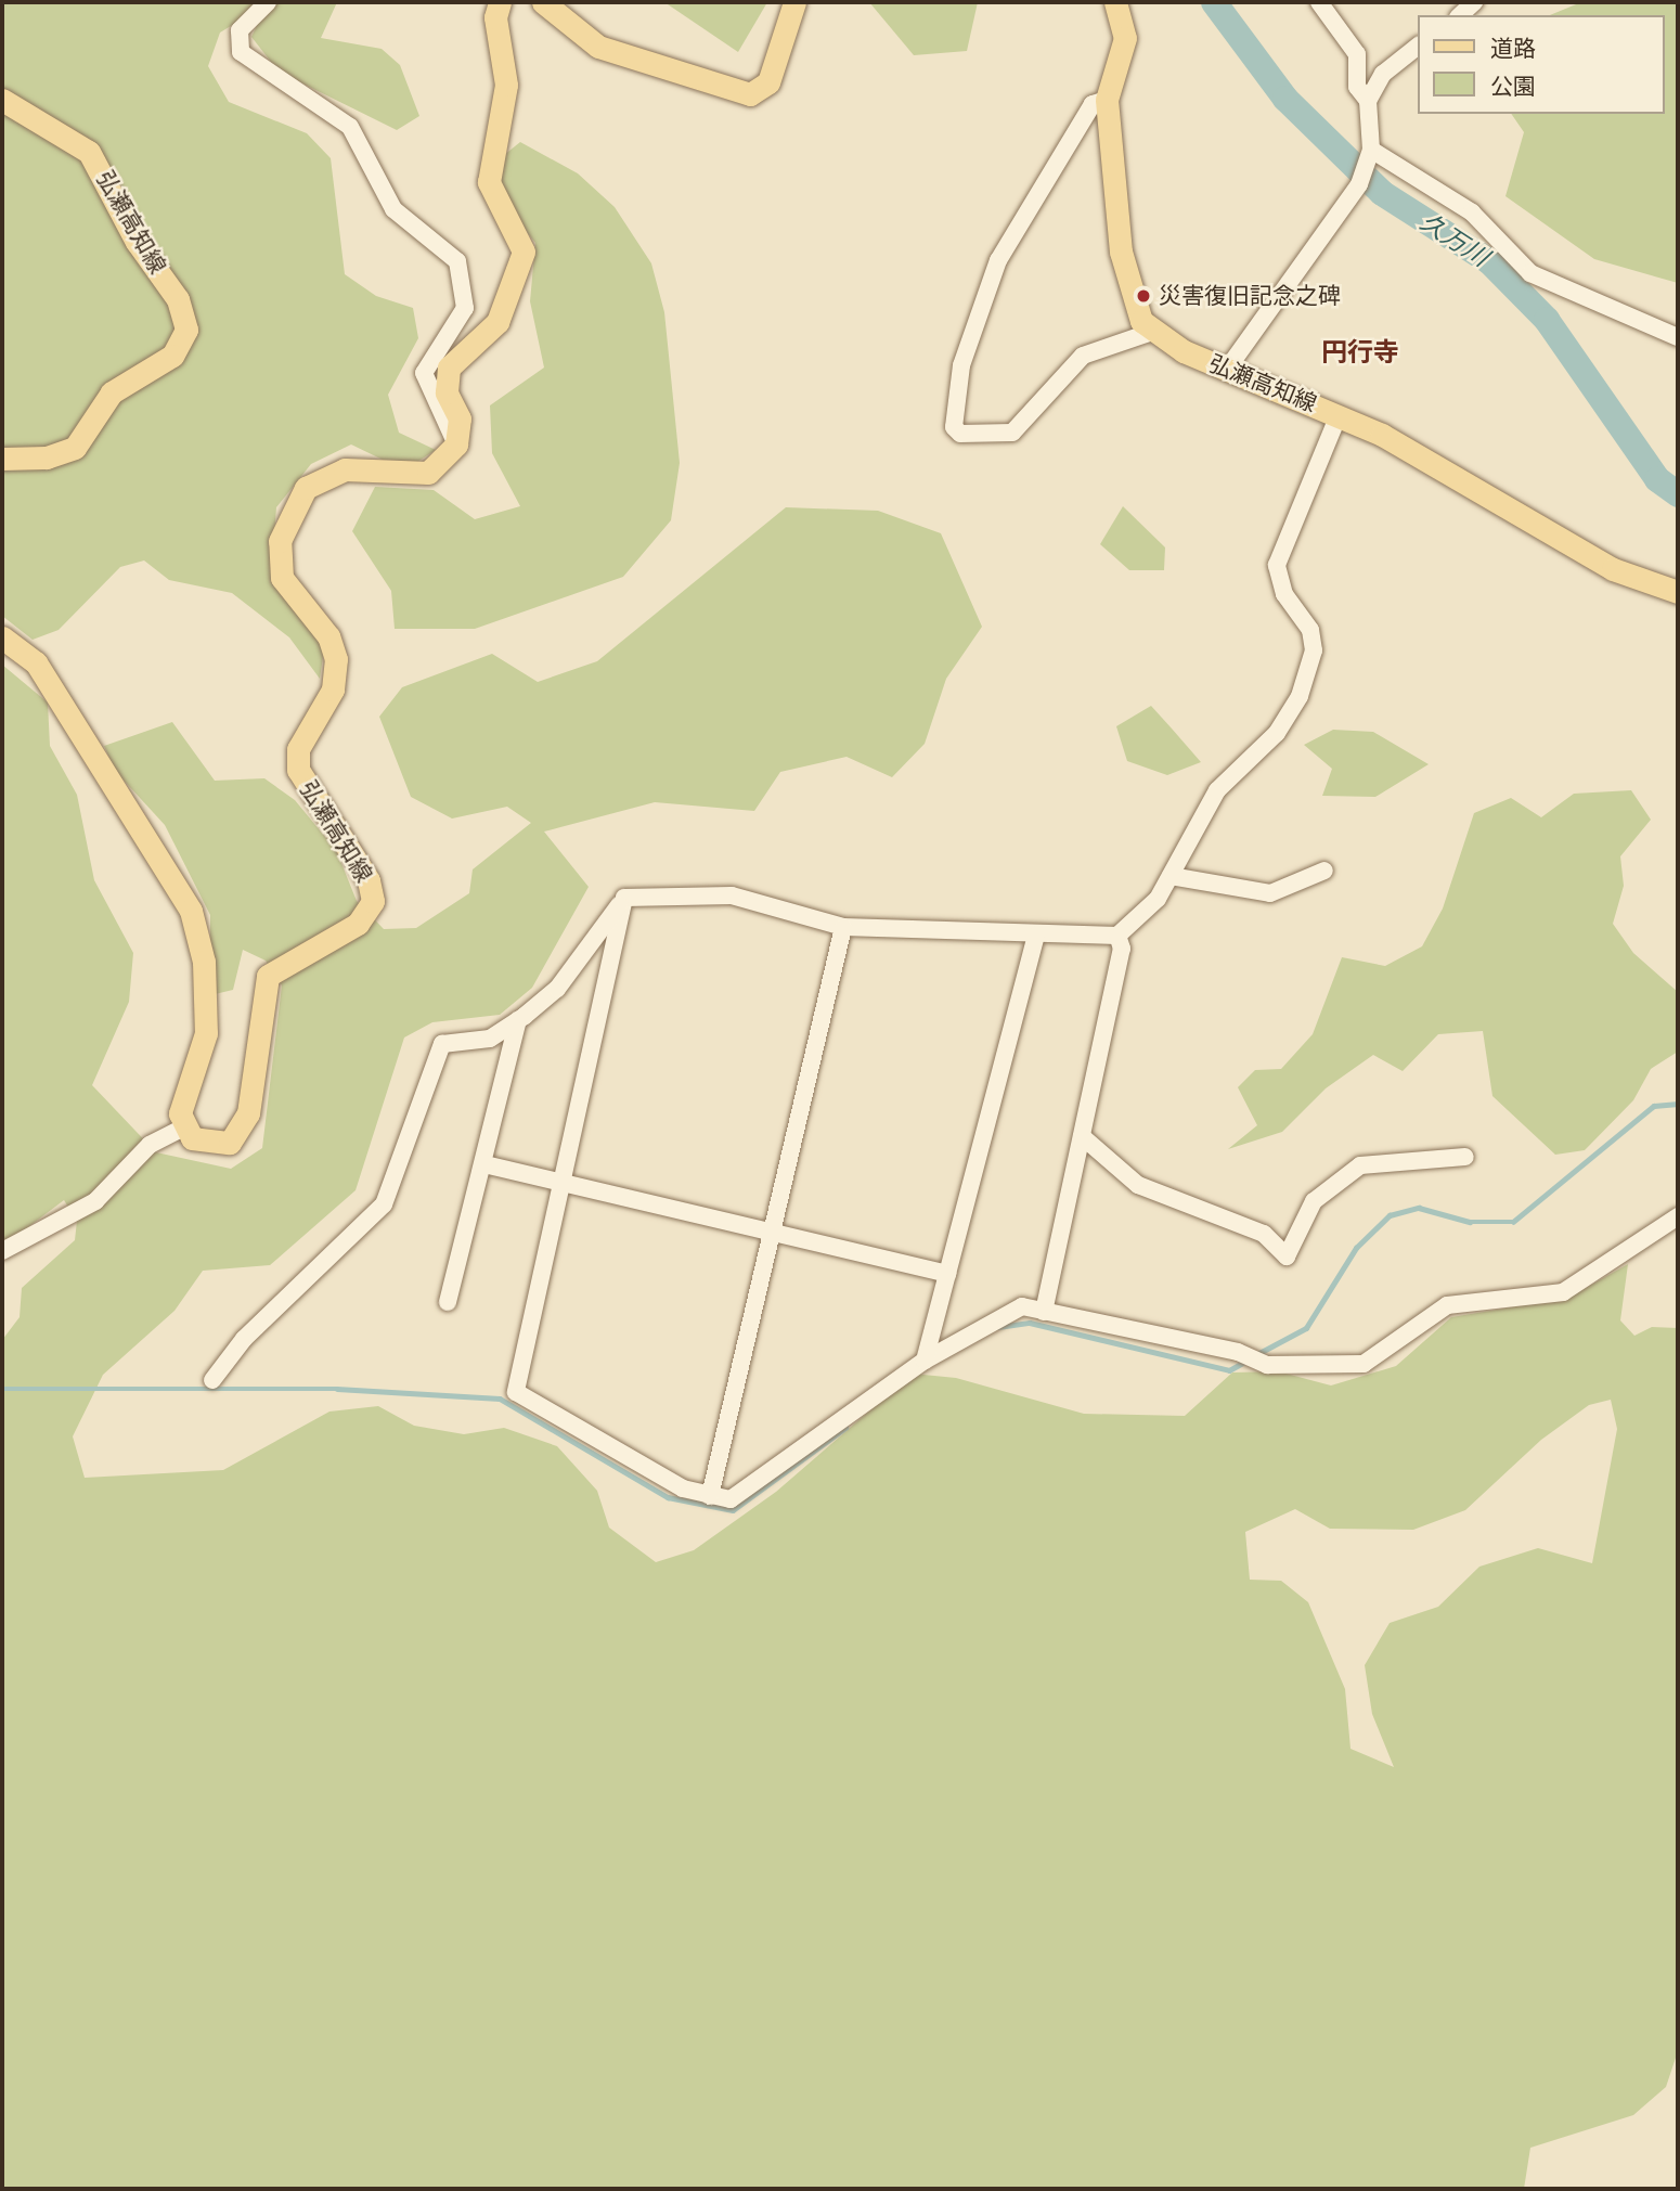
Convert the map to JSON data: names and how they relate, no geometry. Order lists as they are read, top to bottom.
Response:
{
  "streets": {
    "main road": ["弘瀬高知線"]
  },
  "districts": ["円行寺"],
  "water": ["久万川"],
  "places": ["災害復旧記念之碑"],
  "legend": ["道路", "公園"]
}
